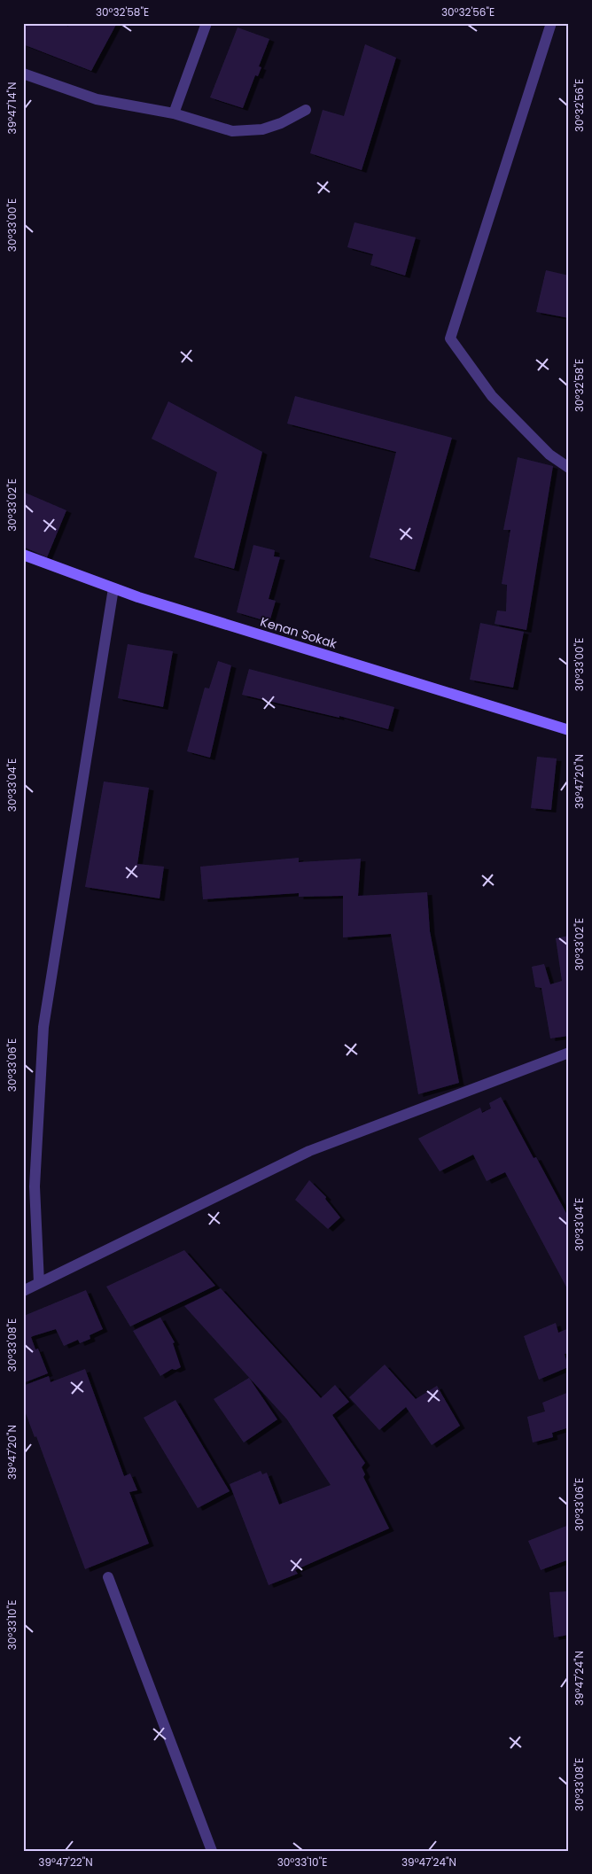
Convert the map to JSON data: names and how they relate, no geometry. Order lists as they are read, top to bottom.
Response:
{
  "streets": {
    "street": ["Kenan Sokak"]
  },
  "coordinates": [
    "30°32'58\"E",
    "30°32'56\"E",
    "39°47'14\"N",
    "30°33'00\"E",
    "30°33'02\"E",
    "39°47'20\"N",
    "30°33'04\"E",
    "30°33'06\"E",
    "30°33'08\"E",
    "30°33'10\"E",
    "39°47'24\"N",
    "39°47'22\"N"
  ]
}
